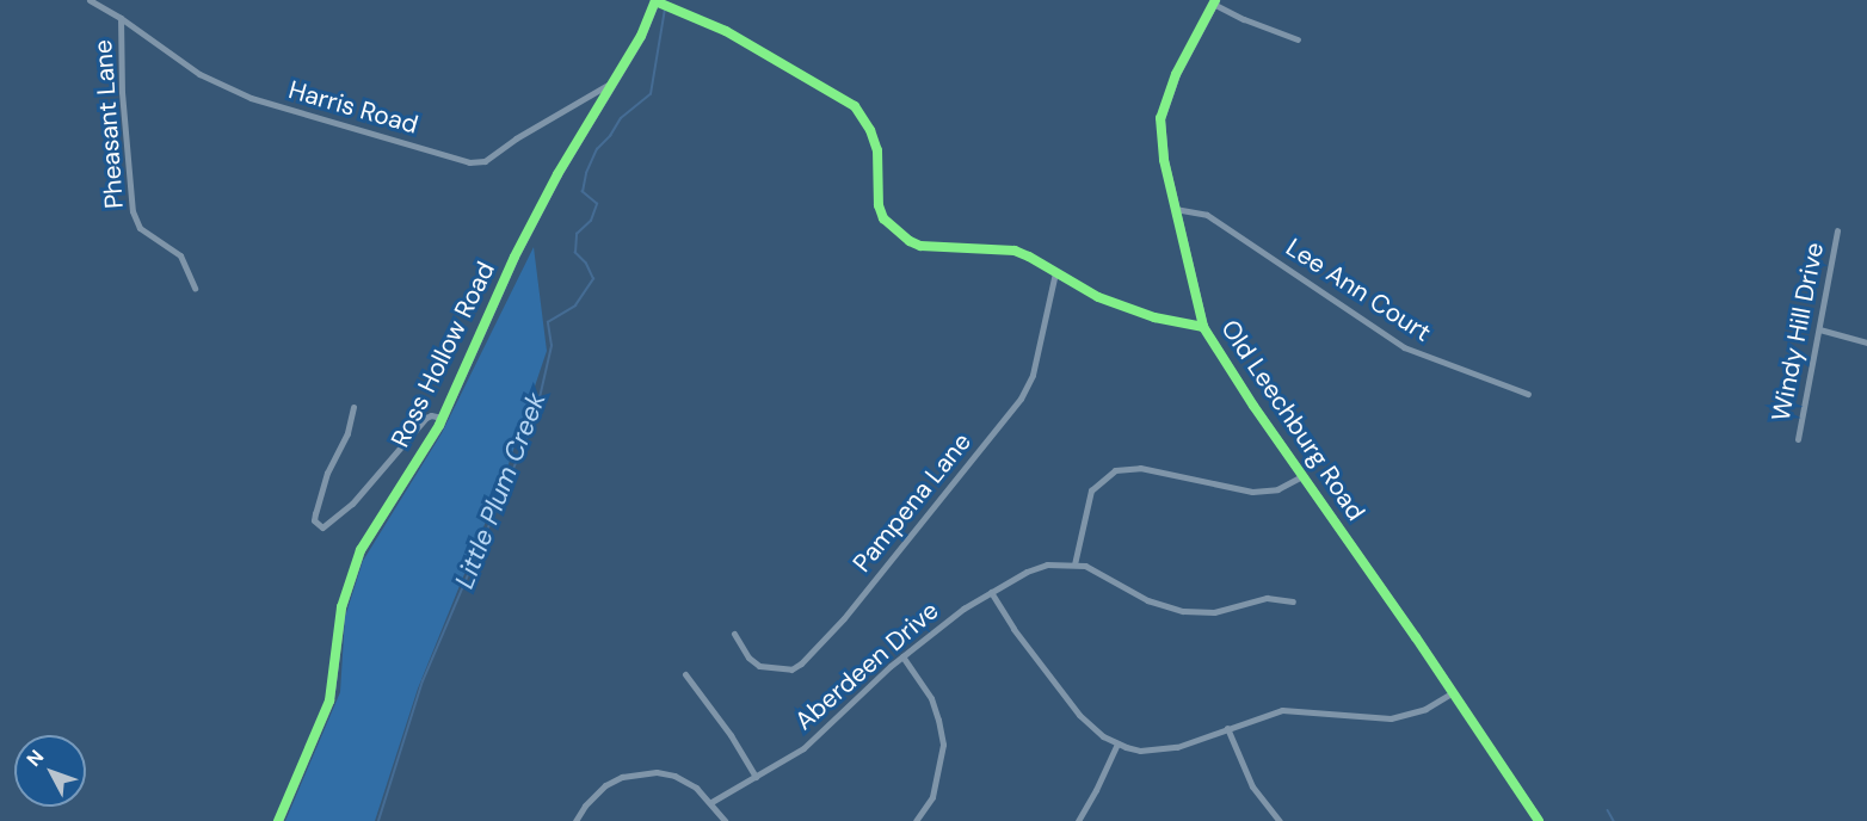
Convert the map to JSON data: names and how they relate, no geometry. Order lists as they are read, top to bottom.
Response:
{
  "streets": {
    "street": [
      "Harris Road",
      "Pheasant Lane",
      "Lee Ann Court",
      "Windy Hill Drive",
      "Ross Hollow Road",
      "Old Leechburg Road",
      "Pampena Lane",
      "Aberdeen Drive"
    ]
  },
  "crossings": [
    ["Harris Road", "Pheasant Lane"],
    ["Harris Road", "Ross Hollow Road"],
    ["Lee Ann Court", "Old Leechburg Road"]
  ],
  "water": ["Little Plum Creek"],
  "north": "top left"
}
